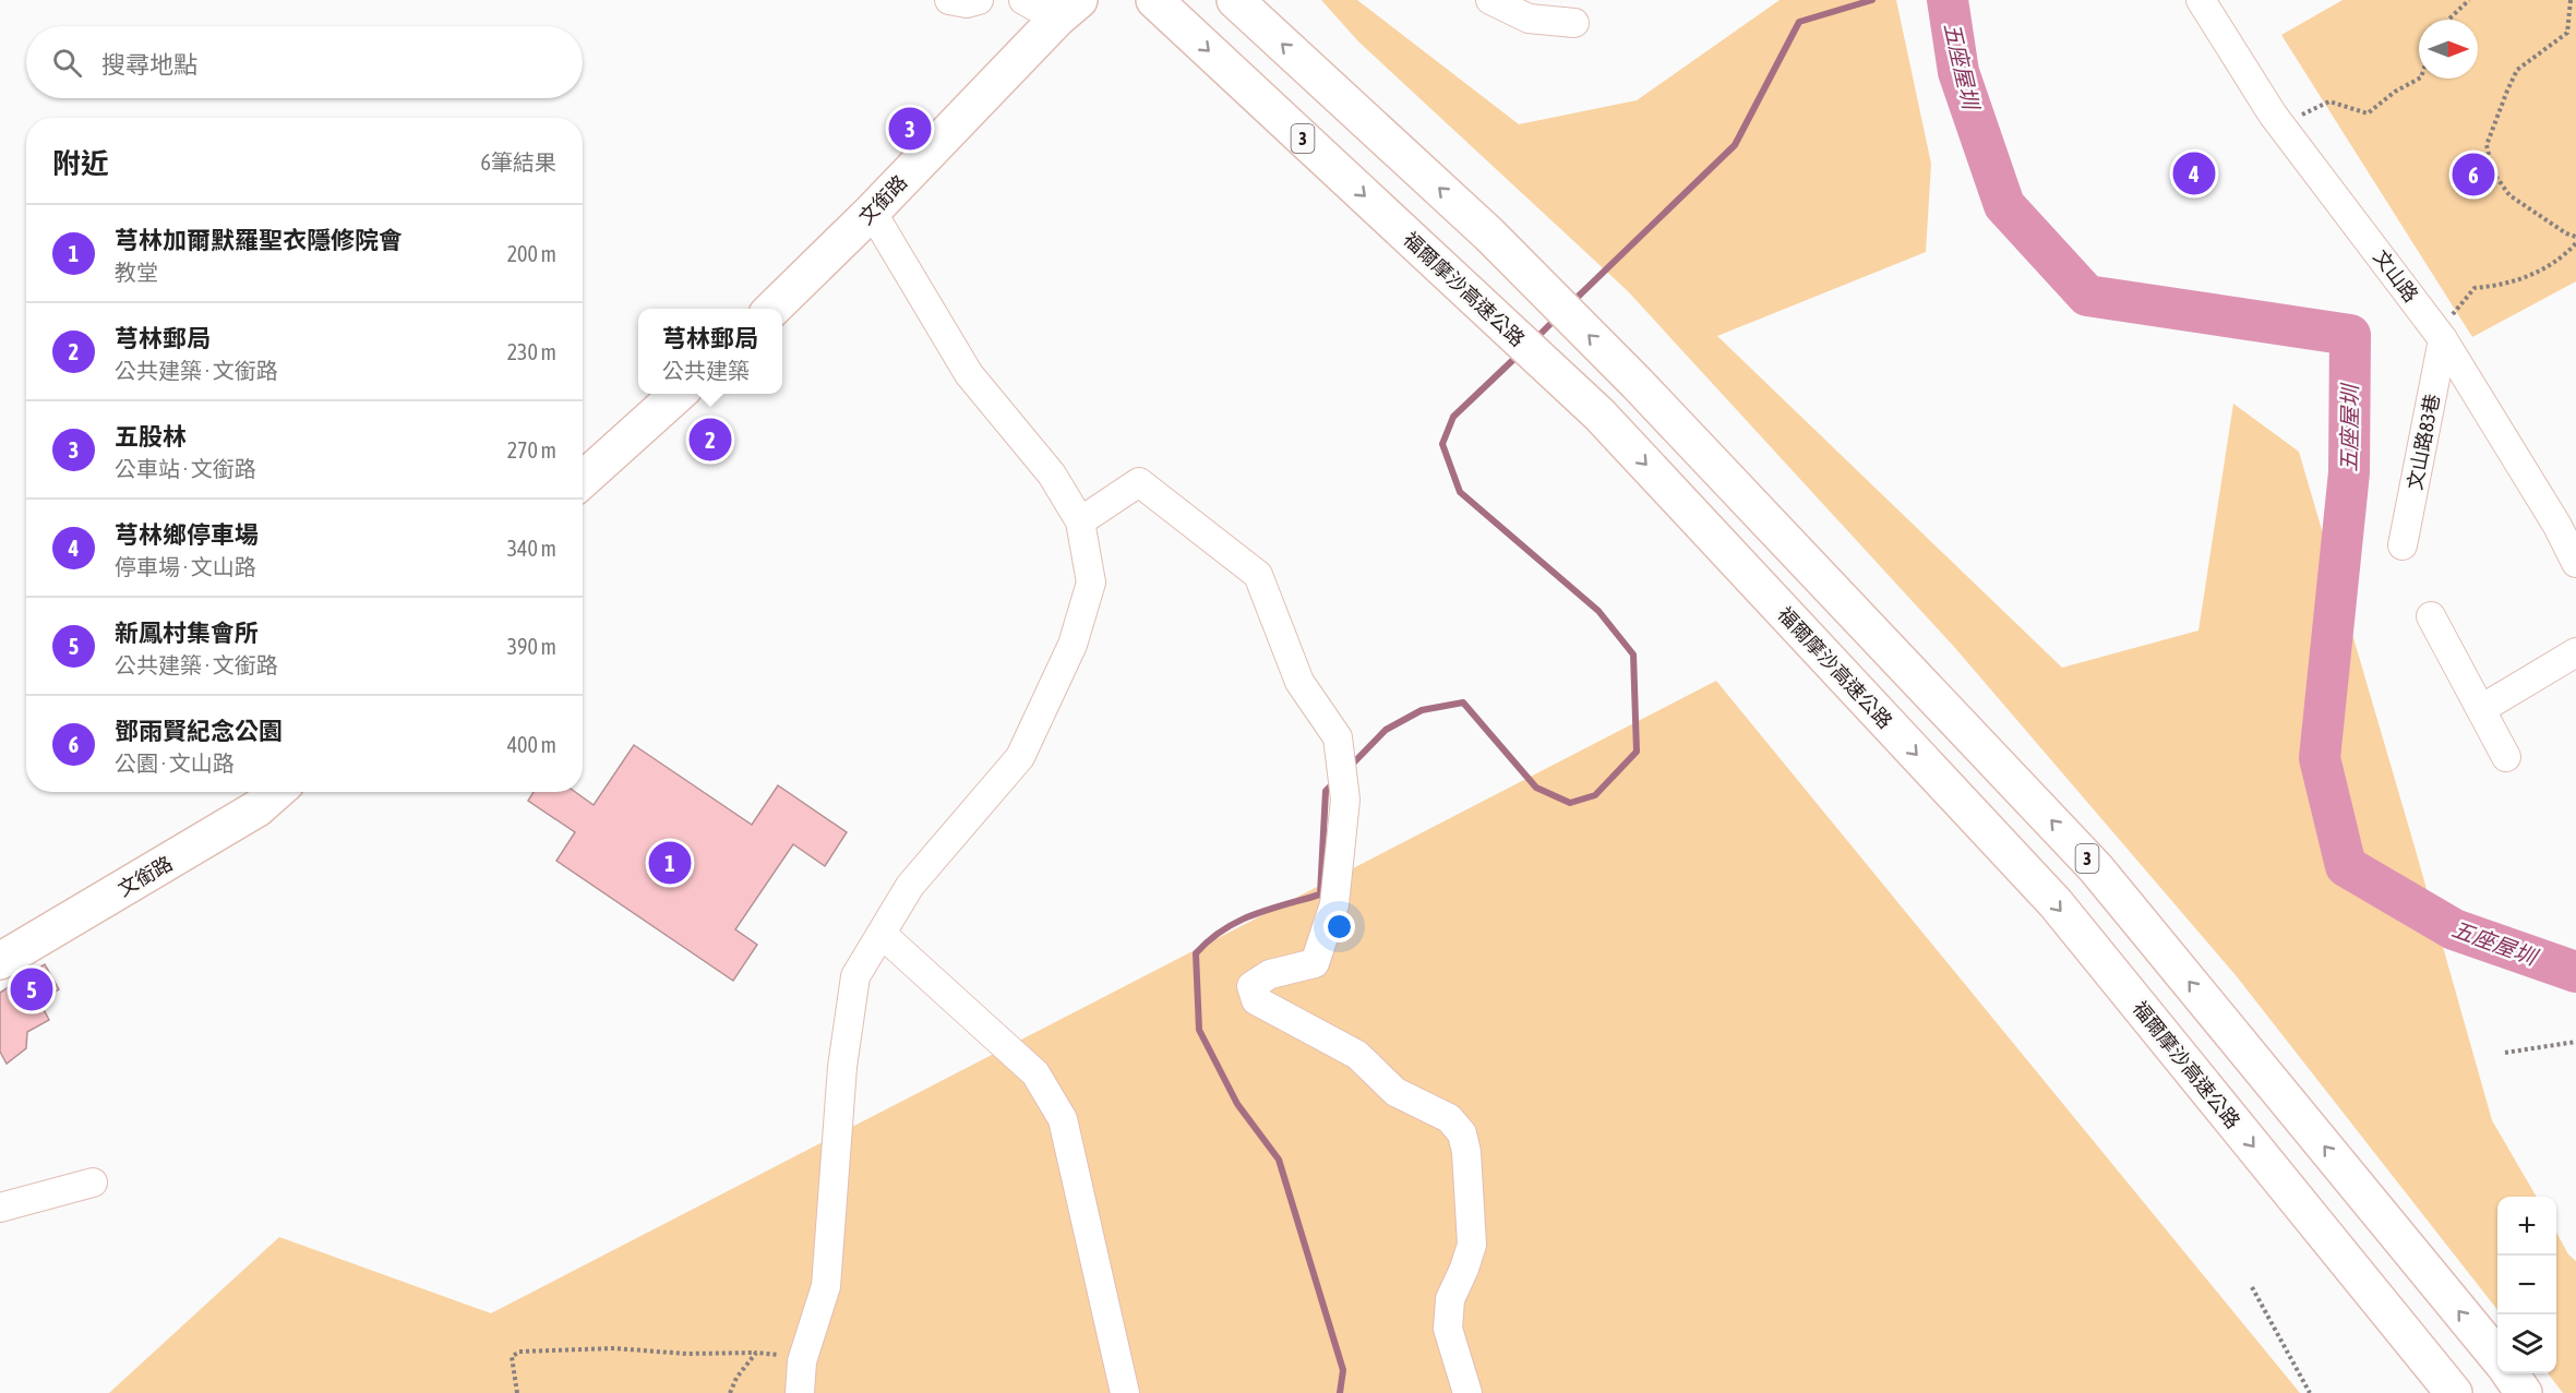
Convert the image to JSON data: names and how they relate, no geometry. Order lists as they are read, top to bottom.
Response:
{
  "streets": {
    "main road": ["3", "文銜路", "福爾摩沙高速公路"],
    "street": ["文山路", "文山路83巷"]
  },
  "crossings": [
    ["文山路", "文山路83巷"]
  ],
  "water": ["五座屋圳"],
  "north": "right",
  "page": {
    "search": "搜尋地點",
    "pins": [
      "3",
      "4",
      "6",
      "2",
      "1",
      "5"
    ],
    "heading": ["附近", "6筆結果"],
    "list": [
      {
        "mark": "1",
        "name": "芎林加爾默羅聖衣隱修院會",
        "note": "教堂",
        "value": "200 m"
      },
      {
        "mark": "2",
        "name": "芎林郵局",
        "note": "公共建築 · 文銜路",
        "value": "230 m"
      },
      {
        "mark": "3",
        "name": "五股林",
        "note": "公車站 · 文銜路",
        "value": "270 m"
      },
      {
        "mark": "4",
        "name": "芎林鄉停車場",
        "note": "停車場 · 文山路",
        "value": "340 m"
      },
      {
        "mark": "5",
        "name": "新鳳村集會所",
        "note": "公共建築 · 文銜路",
        "value": "390 m"
      },
      {
        "mark": "6",
        "name": "鄧雨賢紀念公園",
        "note": "公園 · 文山路",
        "value": "400 m"
      }
    ],
    "popup": ["芎林郵局", "公共建築"],
    "map_buttons": ["+", "−"]
  }
}
